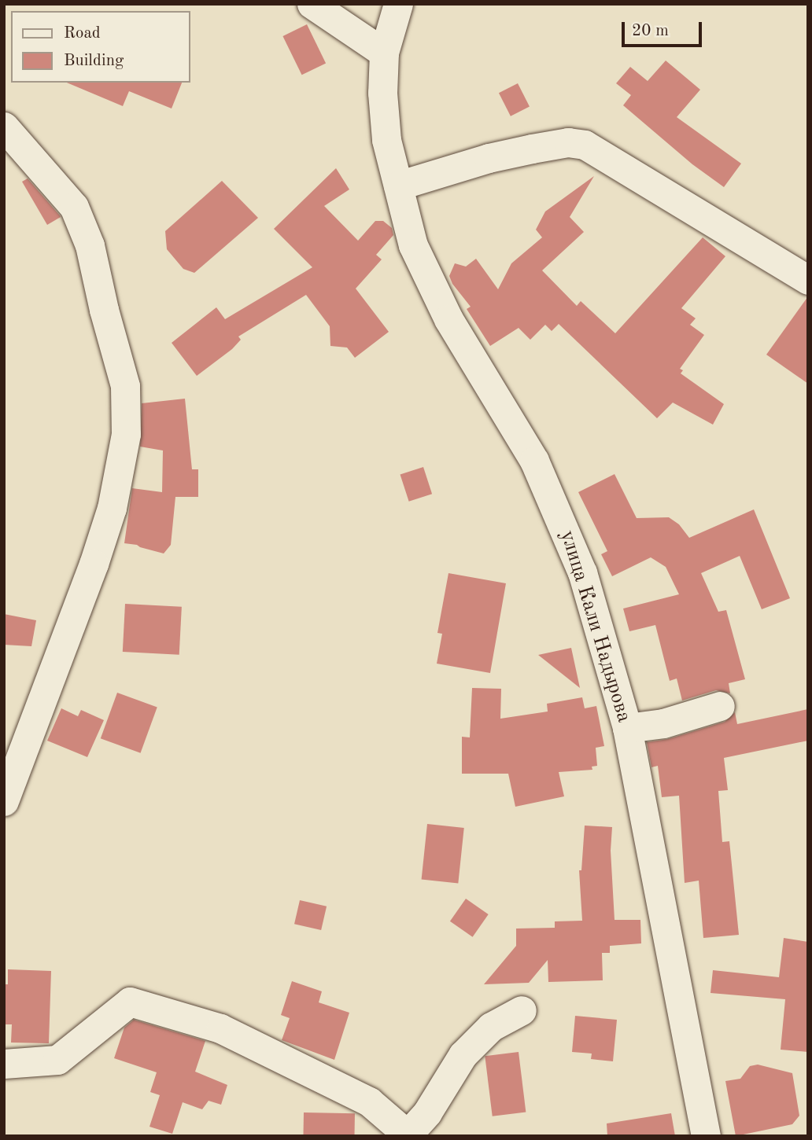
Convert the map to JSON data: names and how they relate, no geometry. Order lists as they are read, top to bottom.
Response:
{
  "streets": {
    "street": ["улица Кали Надырова"]
  },
  "legend": ["Road", "Building"],
  "scale_bar": "20 m"
}
